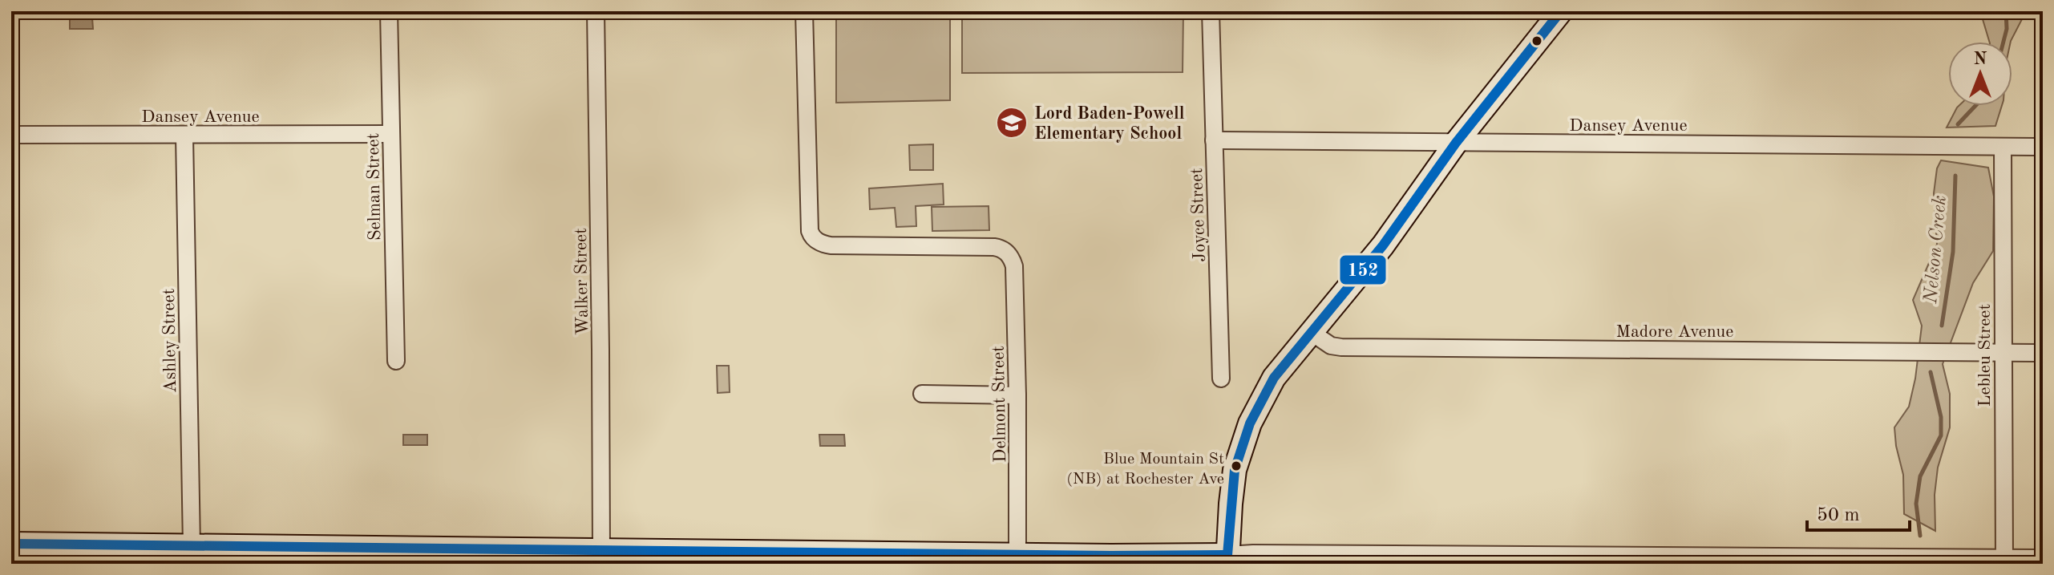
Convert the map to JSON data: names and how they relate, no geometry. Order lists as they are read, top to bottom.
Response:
{
  "streets": {
    "street": [
      "Dansey Avenue",
      "Selman Street",
      "Joyce Street",
      "Walker Street",
      "Madore Avenue",
      "Ashley Street",
      "Lebleu Street",
      "Delmont Street"
    ]
  },
  "crossings": [
    ["Dansey Avenue", "Selman Street"],
    ["Dansey Avenue", "Joyce Street"],
    ["Dansey Avenue", "Ashley Street"],
    ["Dansey Avenue", "Lebleu Street"],
    ["Madore Avenue", "Lebleu Street"]
  ],
  "water": ["Nelson Creek"],
  "places": {
    "school or university": ["Lord Baden-Powell Elementary School"],
    "other": ["Blue Mountain St (NB) at Rochester Ave"]
  },
  "lines": ["transit line 152"],
  "scale_bar": "50 m",
  "north": "top"
}
